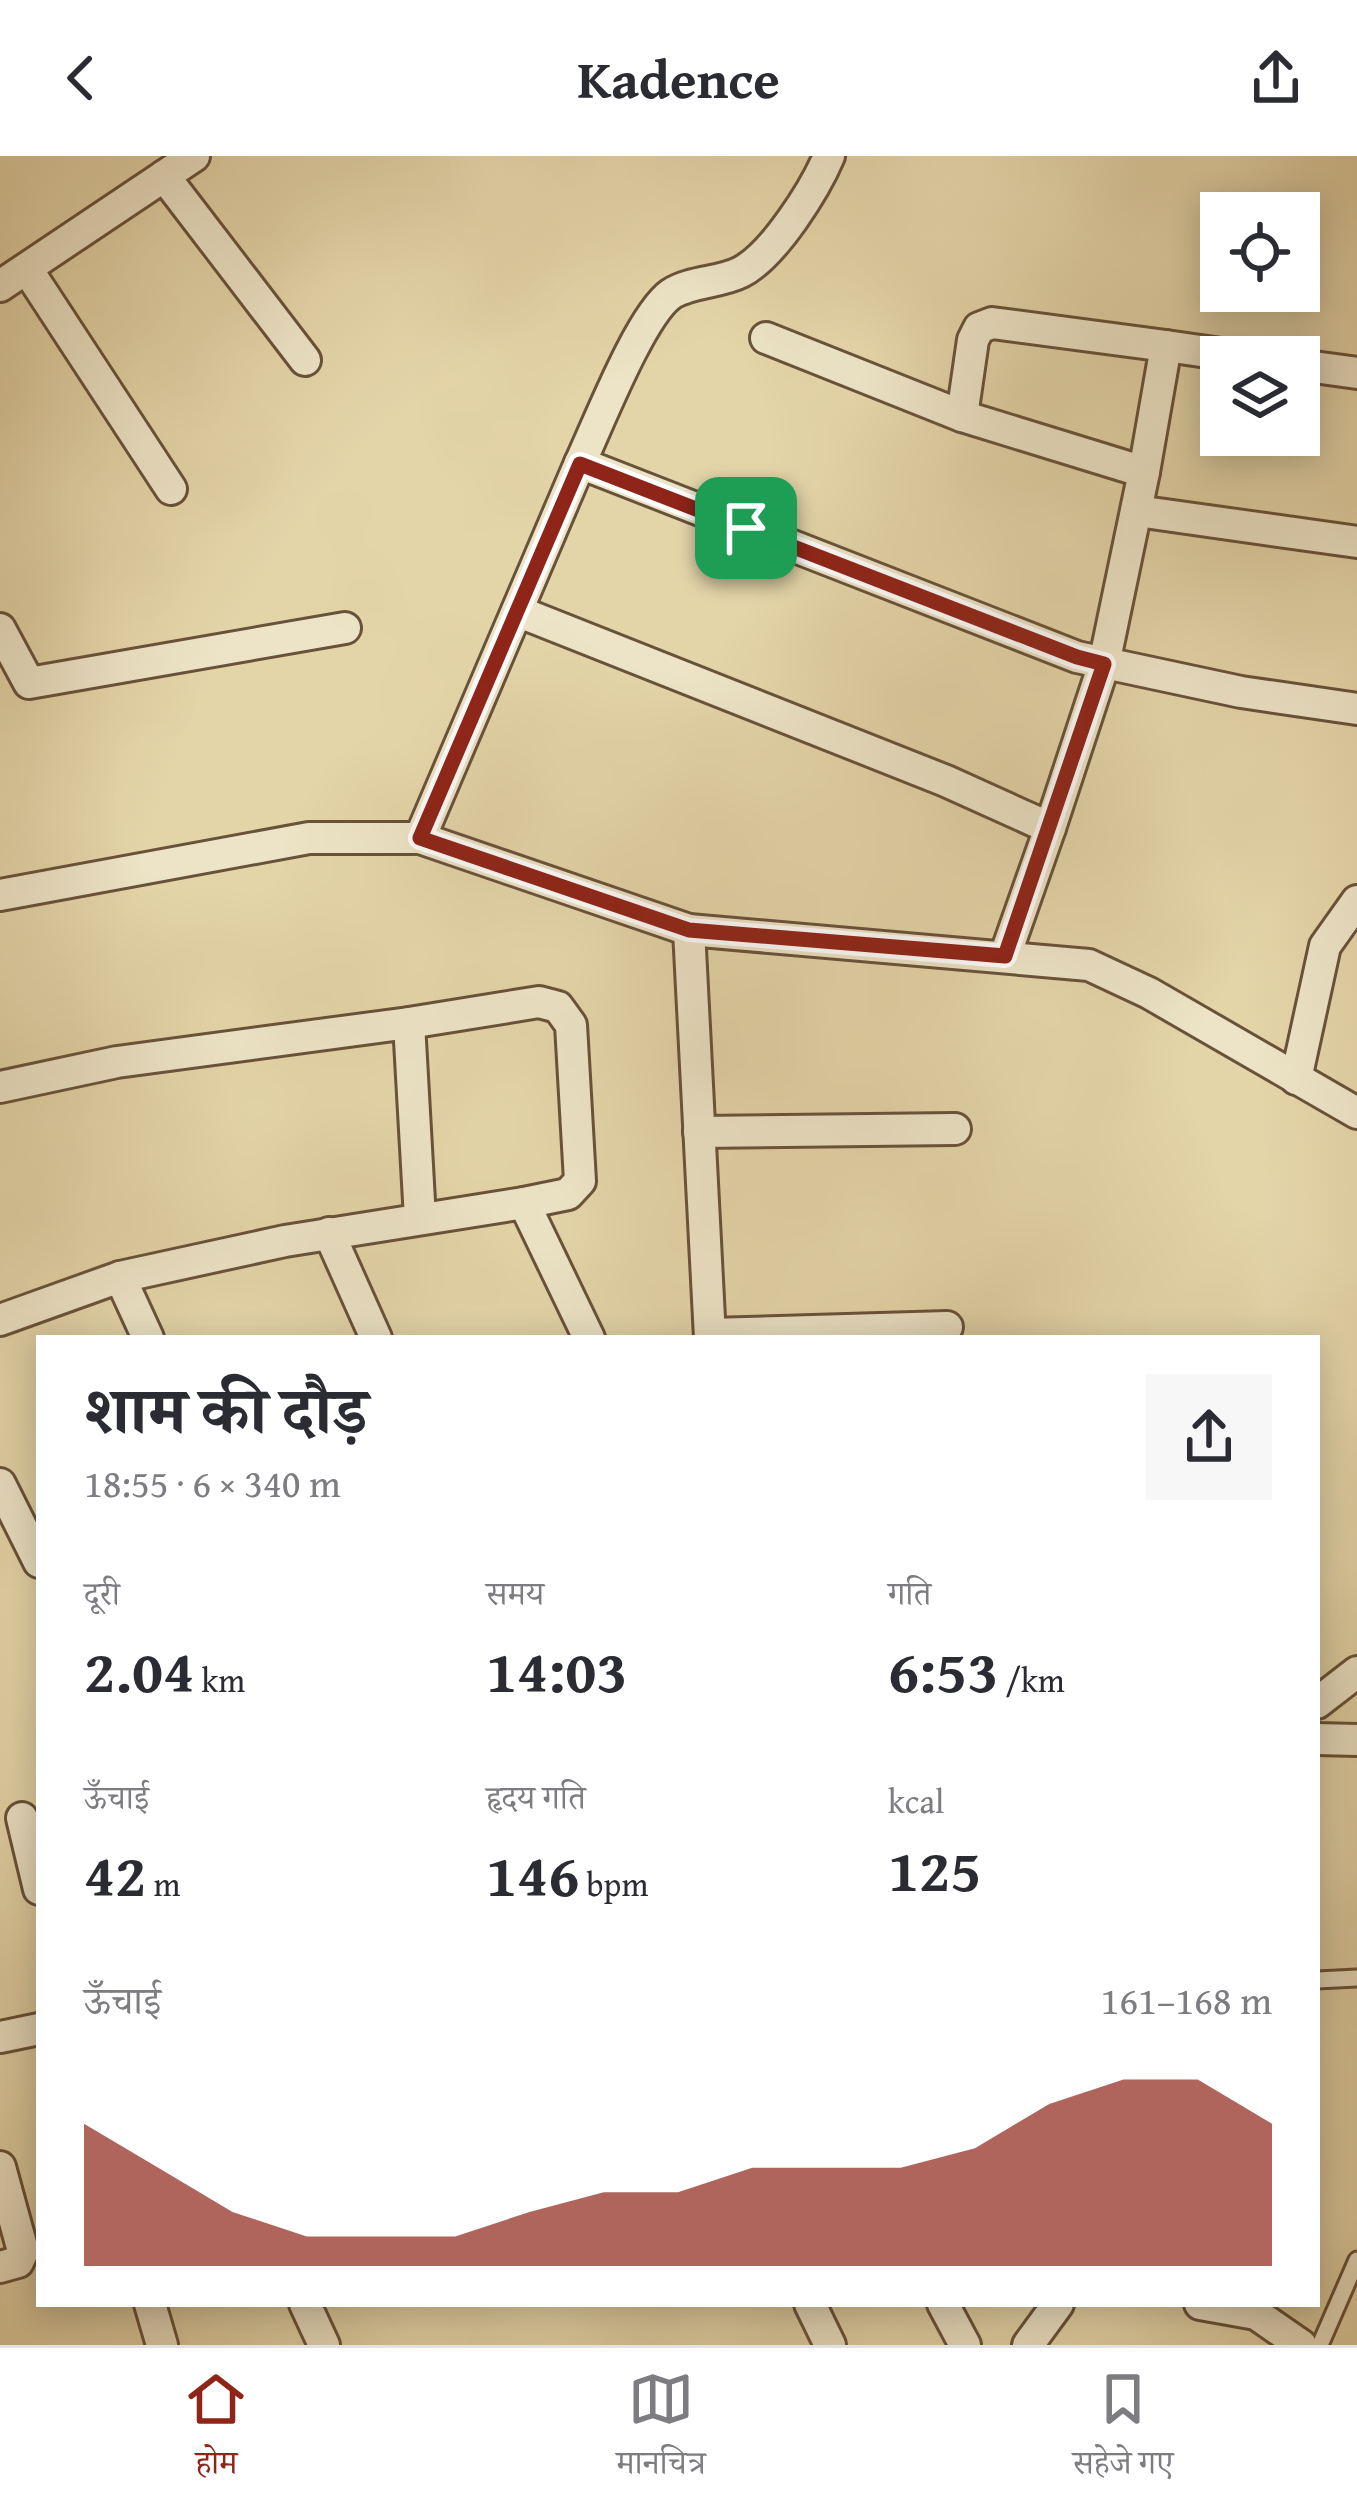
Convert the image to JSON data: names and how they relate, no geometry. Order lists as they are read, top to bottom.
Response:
{
  "page": {
    "header": "Kadence",
    "heading": ["शाम की दौड़", "18:55 · 6 × 340 m"],
    "stats": [
      ["दूरी", "2.04 km"],
      ["समय", "14:03"],
      ["गति", "6:53 /km"],
      ["ऊँचाई", "42 m"],
      ["हृदय गति", "146 bpm"],
      ["kcal", "125"]
    ],
    "chart": ["ऊँचाई", "161–168 m"],
    "tabs": ["होम", "मानचित्र", "सहेजे गए"]
  }
}
